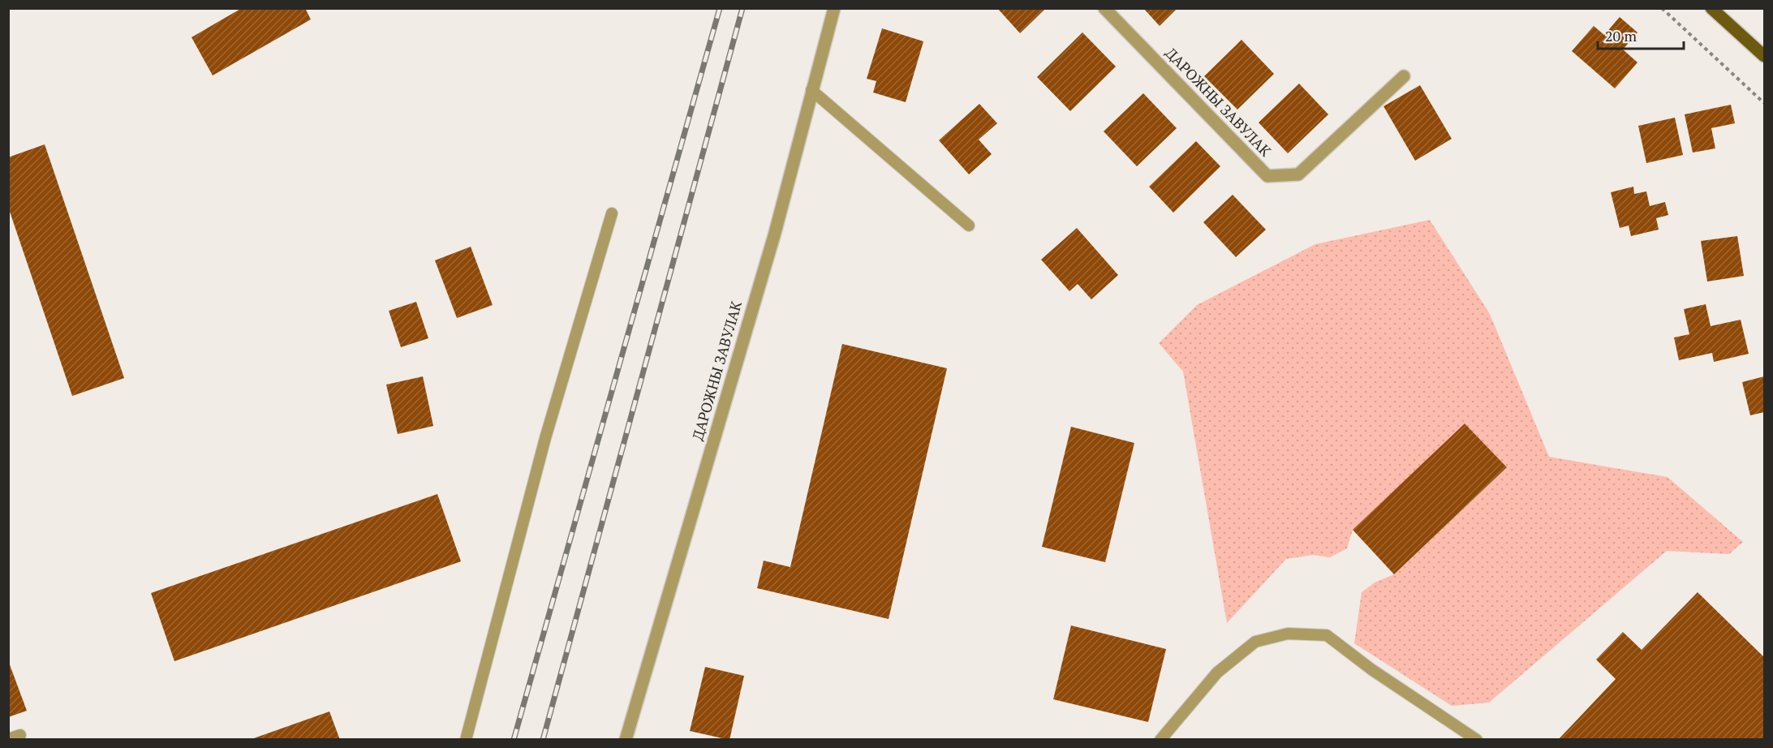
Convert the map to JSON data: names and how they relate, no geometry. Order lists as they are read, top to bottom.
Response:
{
  "streets": {
    "street": ["ДАРОЖНЫ ЗАВУЛАК"]
  },
  "scale_bar": "20 m"
}
